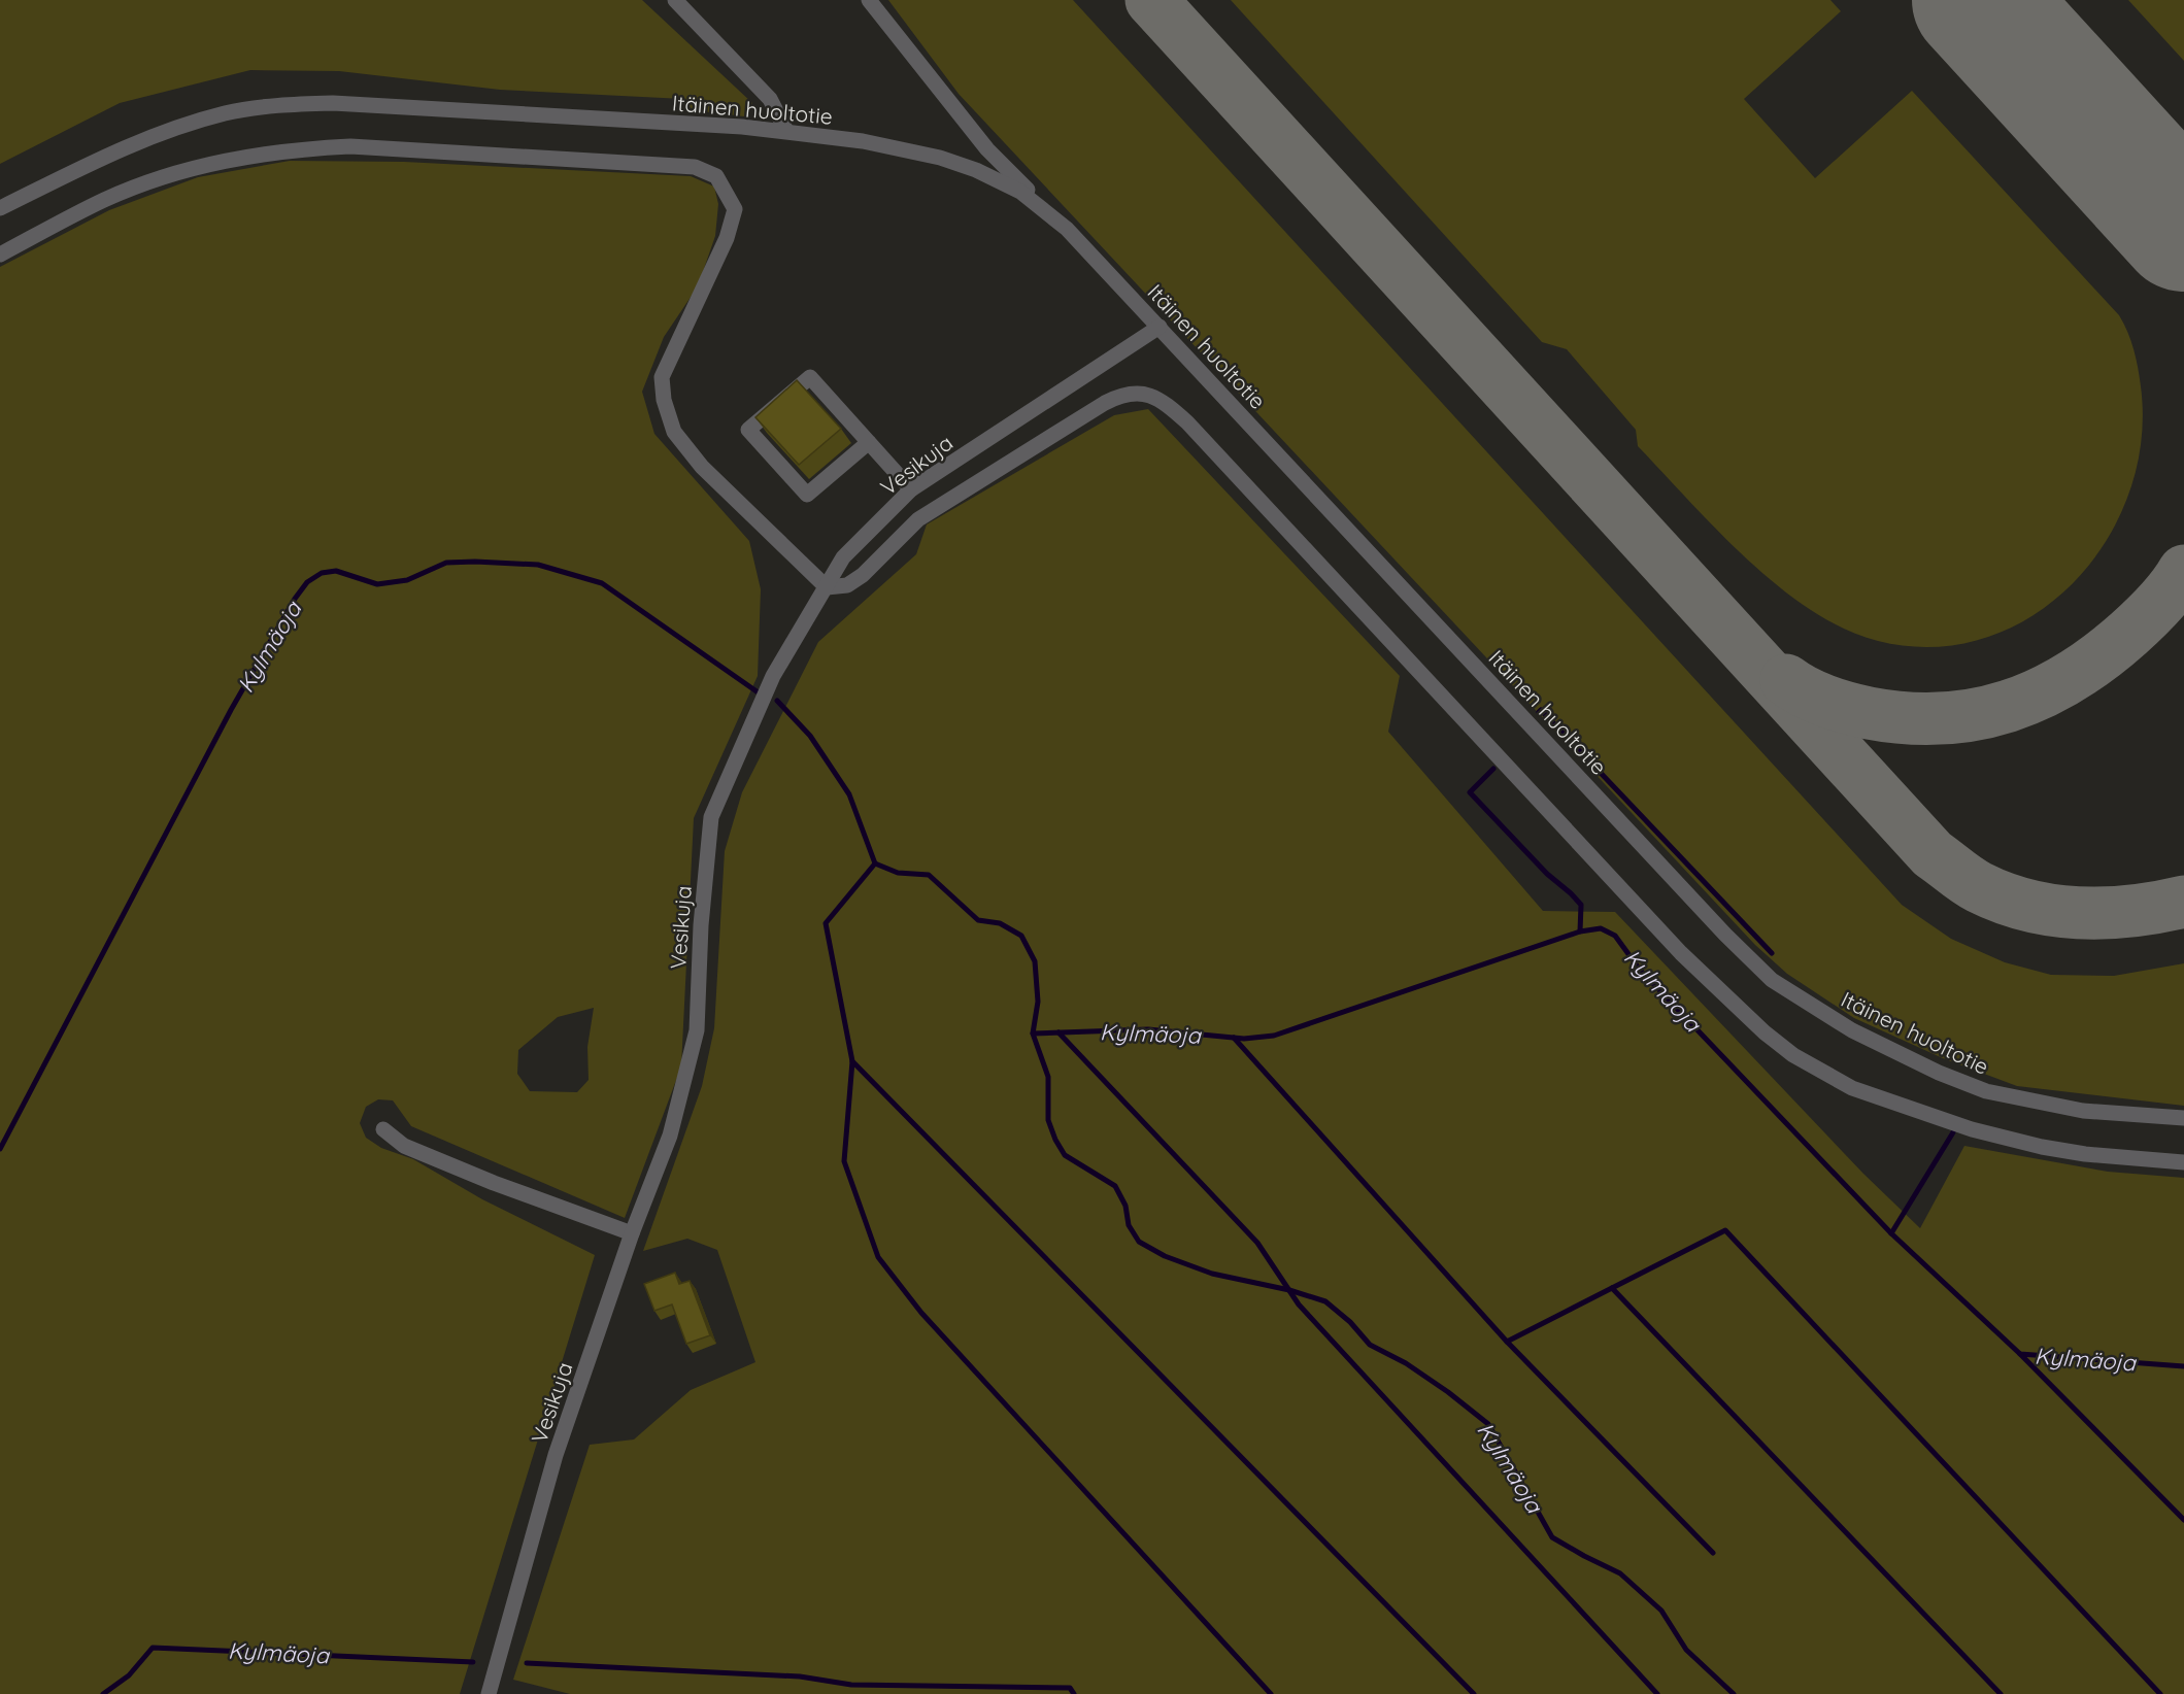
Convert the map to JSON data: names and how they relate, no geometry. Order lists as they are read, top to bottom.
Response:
{
  "streets": {
    "lane": ["Itäinen huoltotie", "Vesikuja"]
  },
  "crossings": [
    ["Itäinen huoltotie", "Vesikuja"]
  ],
  "water": ["Kylmäoja"]
}
